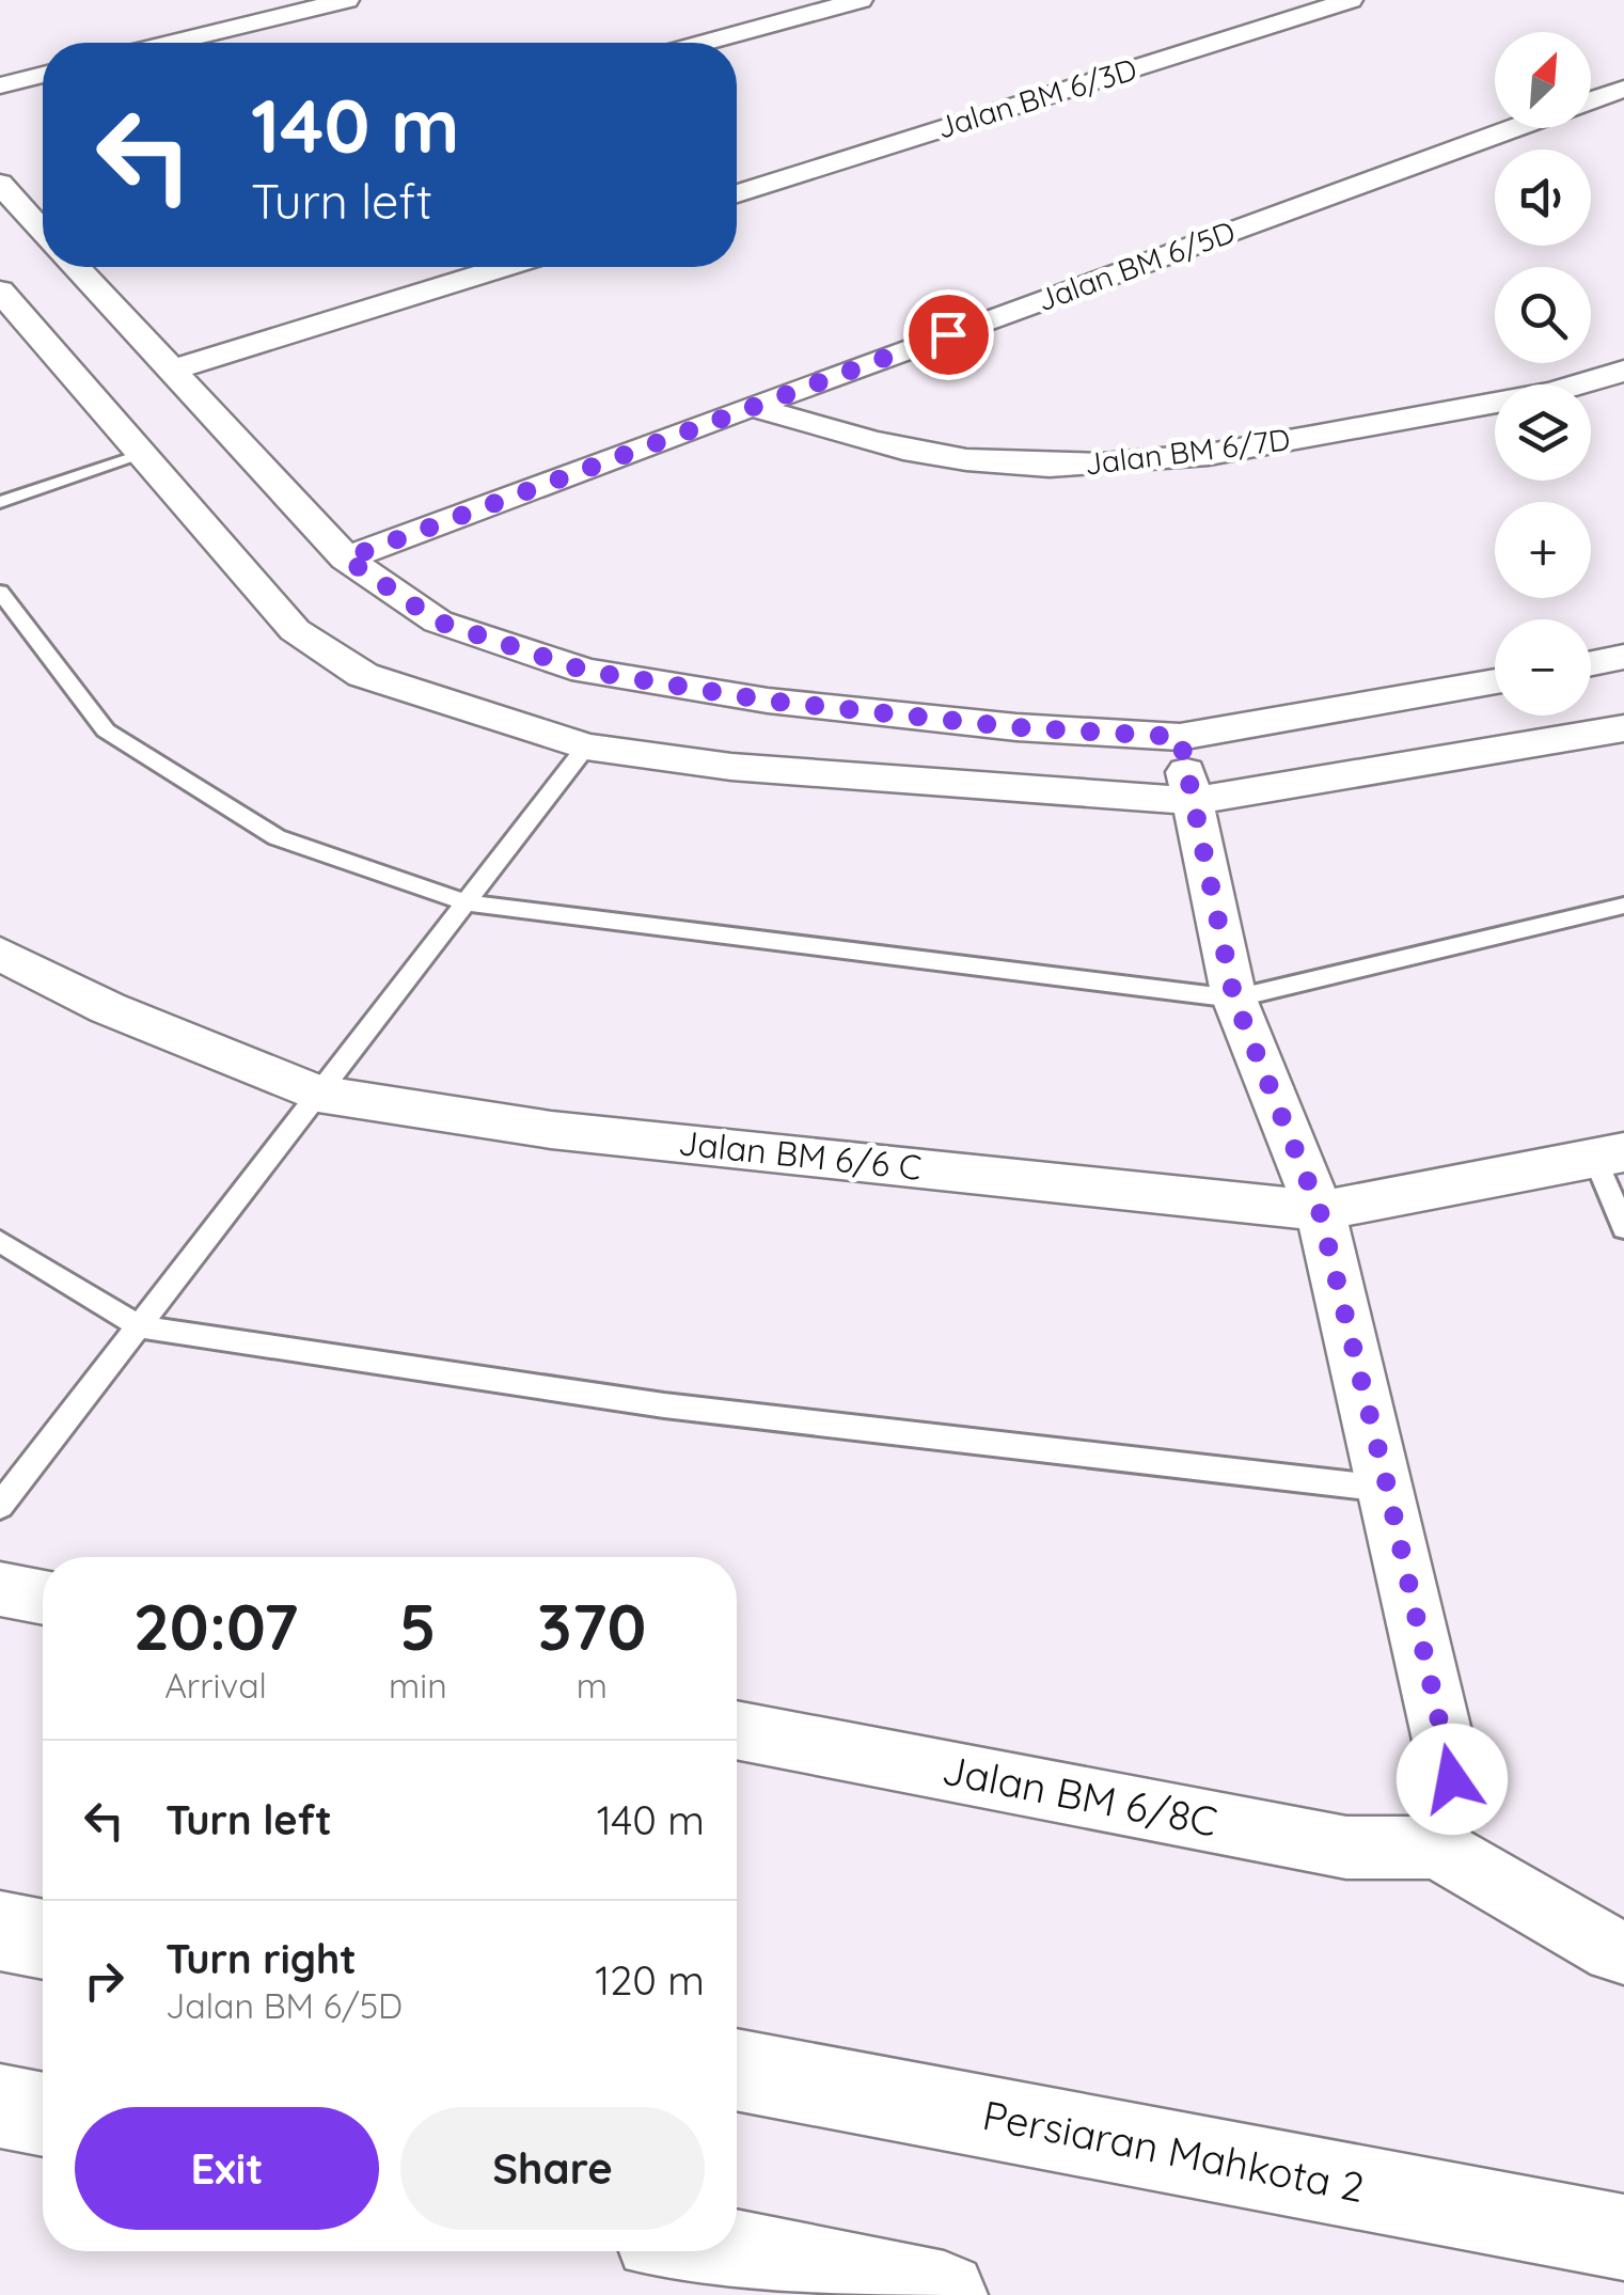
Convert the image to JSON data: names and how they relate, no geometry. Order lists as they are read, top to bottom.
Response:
{
  "streets": {
    "main road": ["Persiaran Mahkota 2"],
    "street": [
      "Jalan BM 6/3D",
      "Jalan BM 6/5D",
      "Jalan BM 6/7D",
      "Jalan BM 6/6 C",
      "Jalan BM 6/8C"
    ]
  },
  "crossings": [
    ["Jalan BM 6/5D", "Jalan BM 6/7D"]
  ],
  "north": "top right",
  "page": {
    "map_buttons": ["+", "−"],
    "turn": ["140 m", "Turn left"],
    "eta": [
      "20:07",
      "Arrival",
      "5",
      "min",
      "370",
      "m"
    ],
    "list": [
      {
        "name": "Turn left",
        "value": "140 m"
      },
      {
        "name": "Turn right",
        "note": "Jalan BM 6/5D",
        "value": "120 m"
      }
    ],
    "buttons": ["Exit", "Share"]
  }
}
